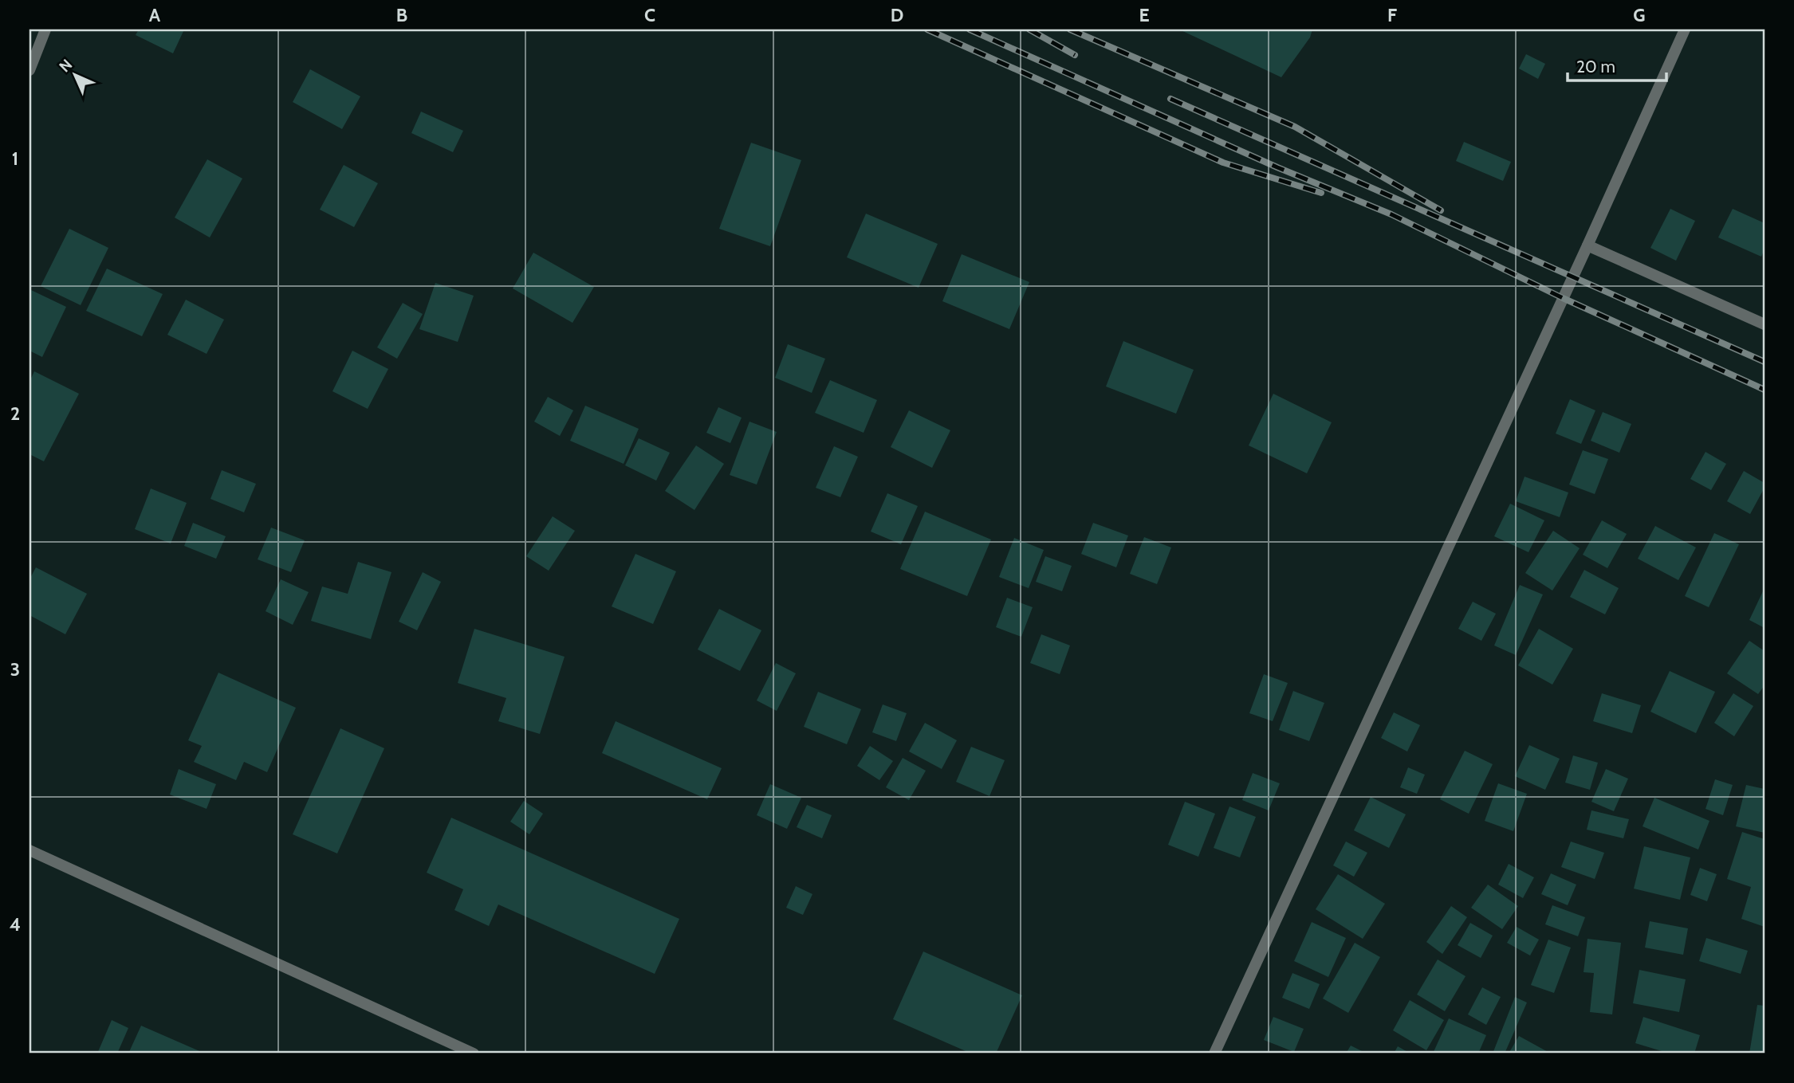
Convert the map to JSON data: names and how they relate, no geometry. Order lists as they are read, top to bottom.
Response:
{
  "scale_bar": "20 m",
  "north": "top left",
  "grid": {
    "columns": [
      "A",
      "B",
      "C",
      "D",
      "E",
      "F",
      "G"
    ],
    "rows": [
      "1",
      "2",
      "3",
      "4"
    ]
  }
}
